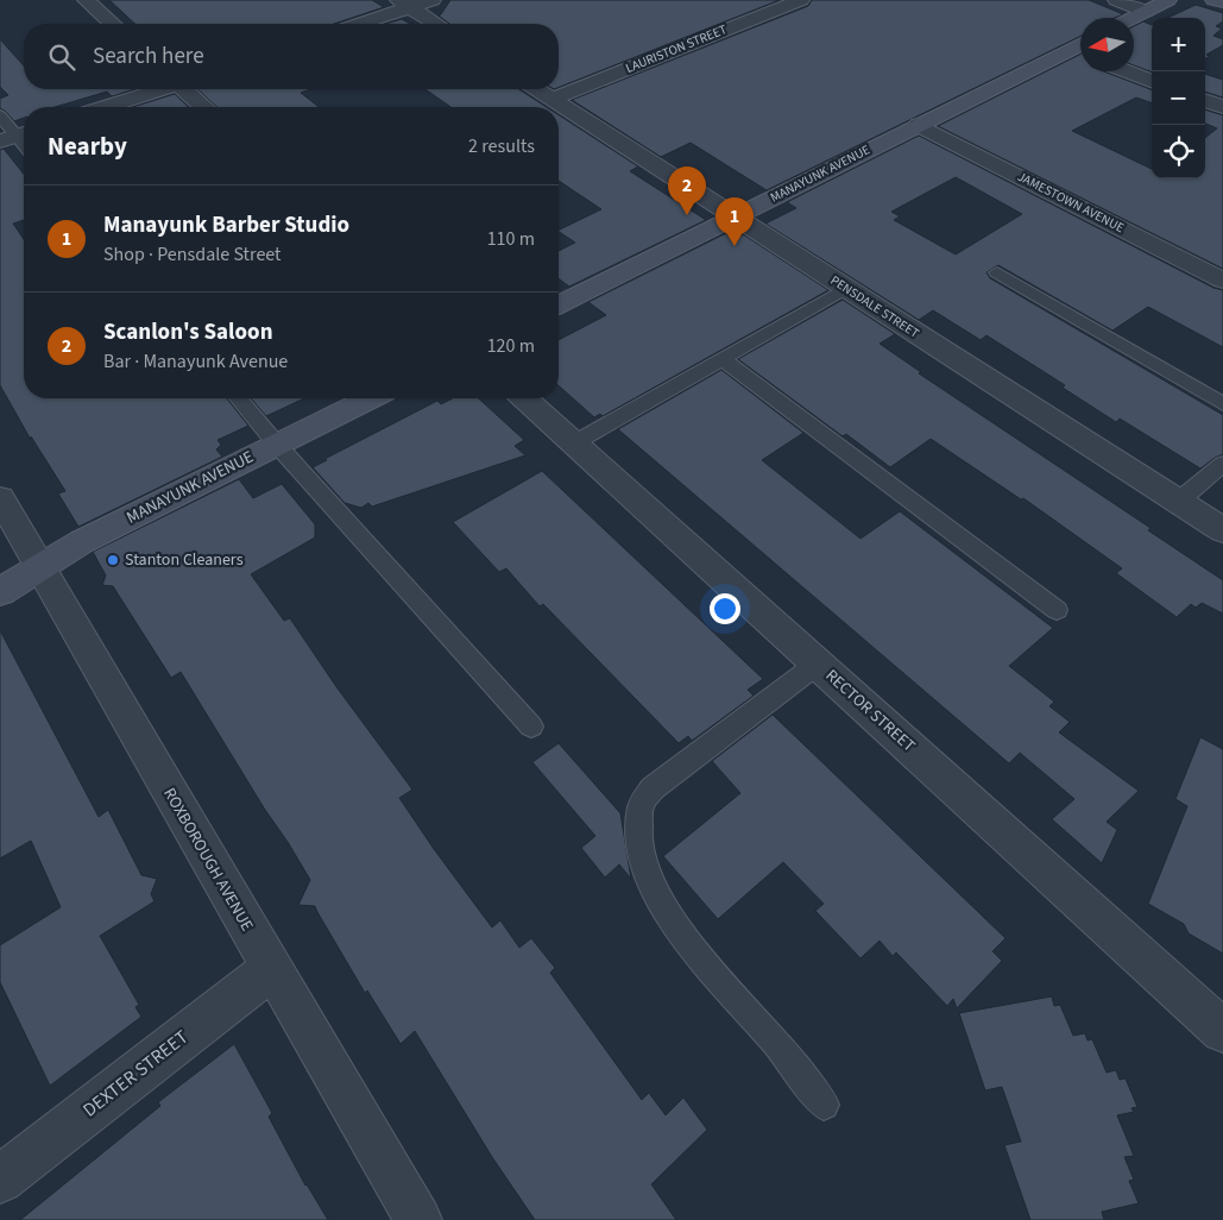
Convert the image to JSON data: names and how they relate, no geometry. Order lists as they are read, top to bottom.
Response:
{
  "streets": {
    "street": [
      "LAURISTON STREET",
      "MANAYUNK AVENUE",
      "JAMESTOWN AVENUE",
      "PENSDALE STREET",
      "RECTOR STREET",
      "ROXBOROUGH AVENUE",
      "DEXTER STREET"
    ]
  },
  "crossings": [
    ["LAURISTON STREET", "PENSDALE STREET"],
    ["MANAYUNK AVENUE", "JAMESTOWN AVENUE"],
    ["MANAYUNK AVENUE", "PENSDALE STREET"],
    ["MANAYUNK AVENUE", "ROXBOROUGH AVENUE"],
    ["ROXBOROUGH AVENUE", "DEXTER STREET"]
  ],
  "places": ["Stanton Cleaners"],
  "north": "left",
  "page": {
    "map_buttons": ["+", "−"],
    "search": "Search here",
    "heading": ["Nearby", "2 results"],
    "pins": ["2", "1"],
    "list": [
      {
        "mark": "1",
        "name": "Manayunk Barber Studio",
        "note": "Shop · Pensdale Street",
        "value": "110 m"
      },
      {
        "mark": "2",
        "name": "Scanlon's Saloon",
        "note": "Bar · Manayunk Avenue",
        "value": "120 m"
      }
    ]
  }
}
